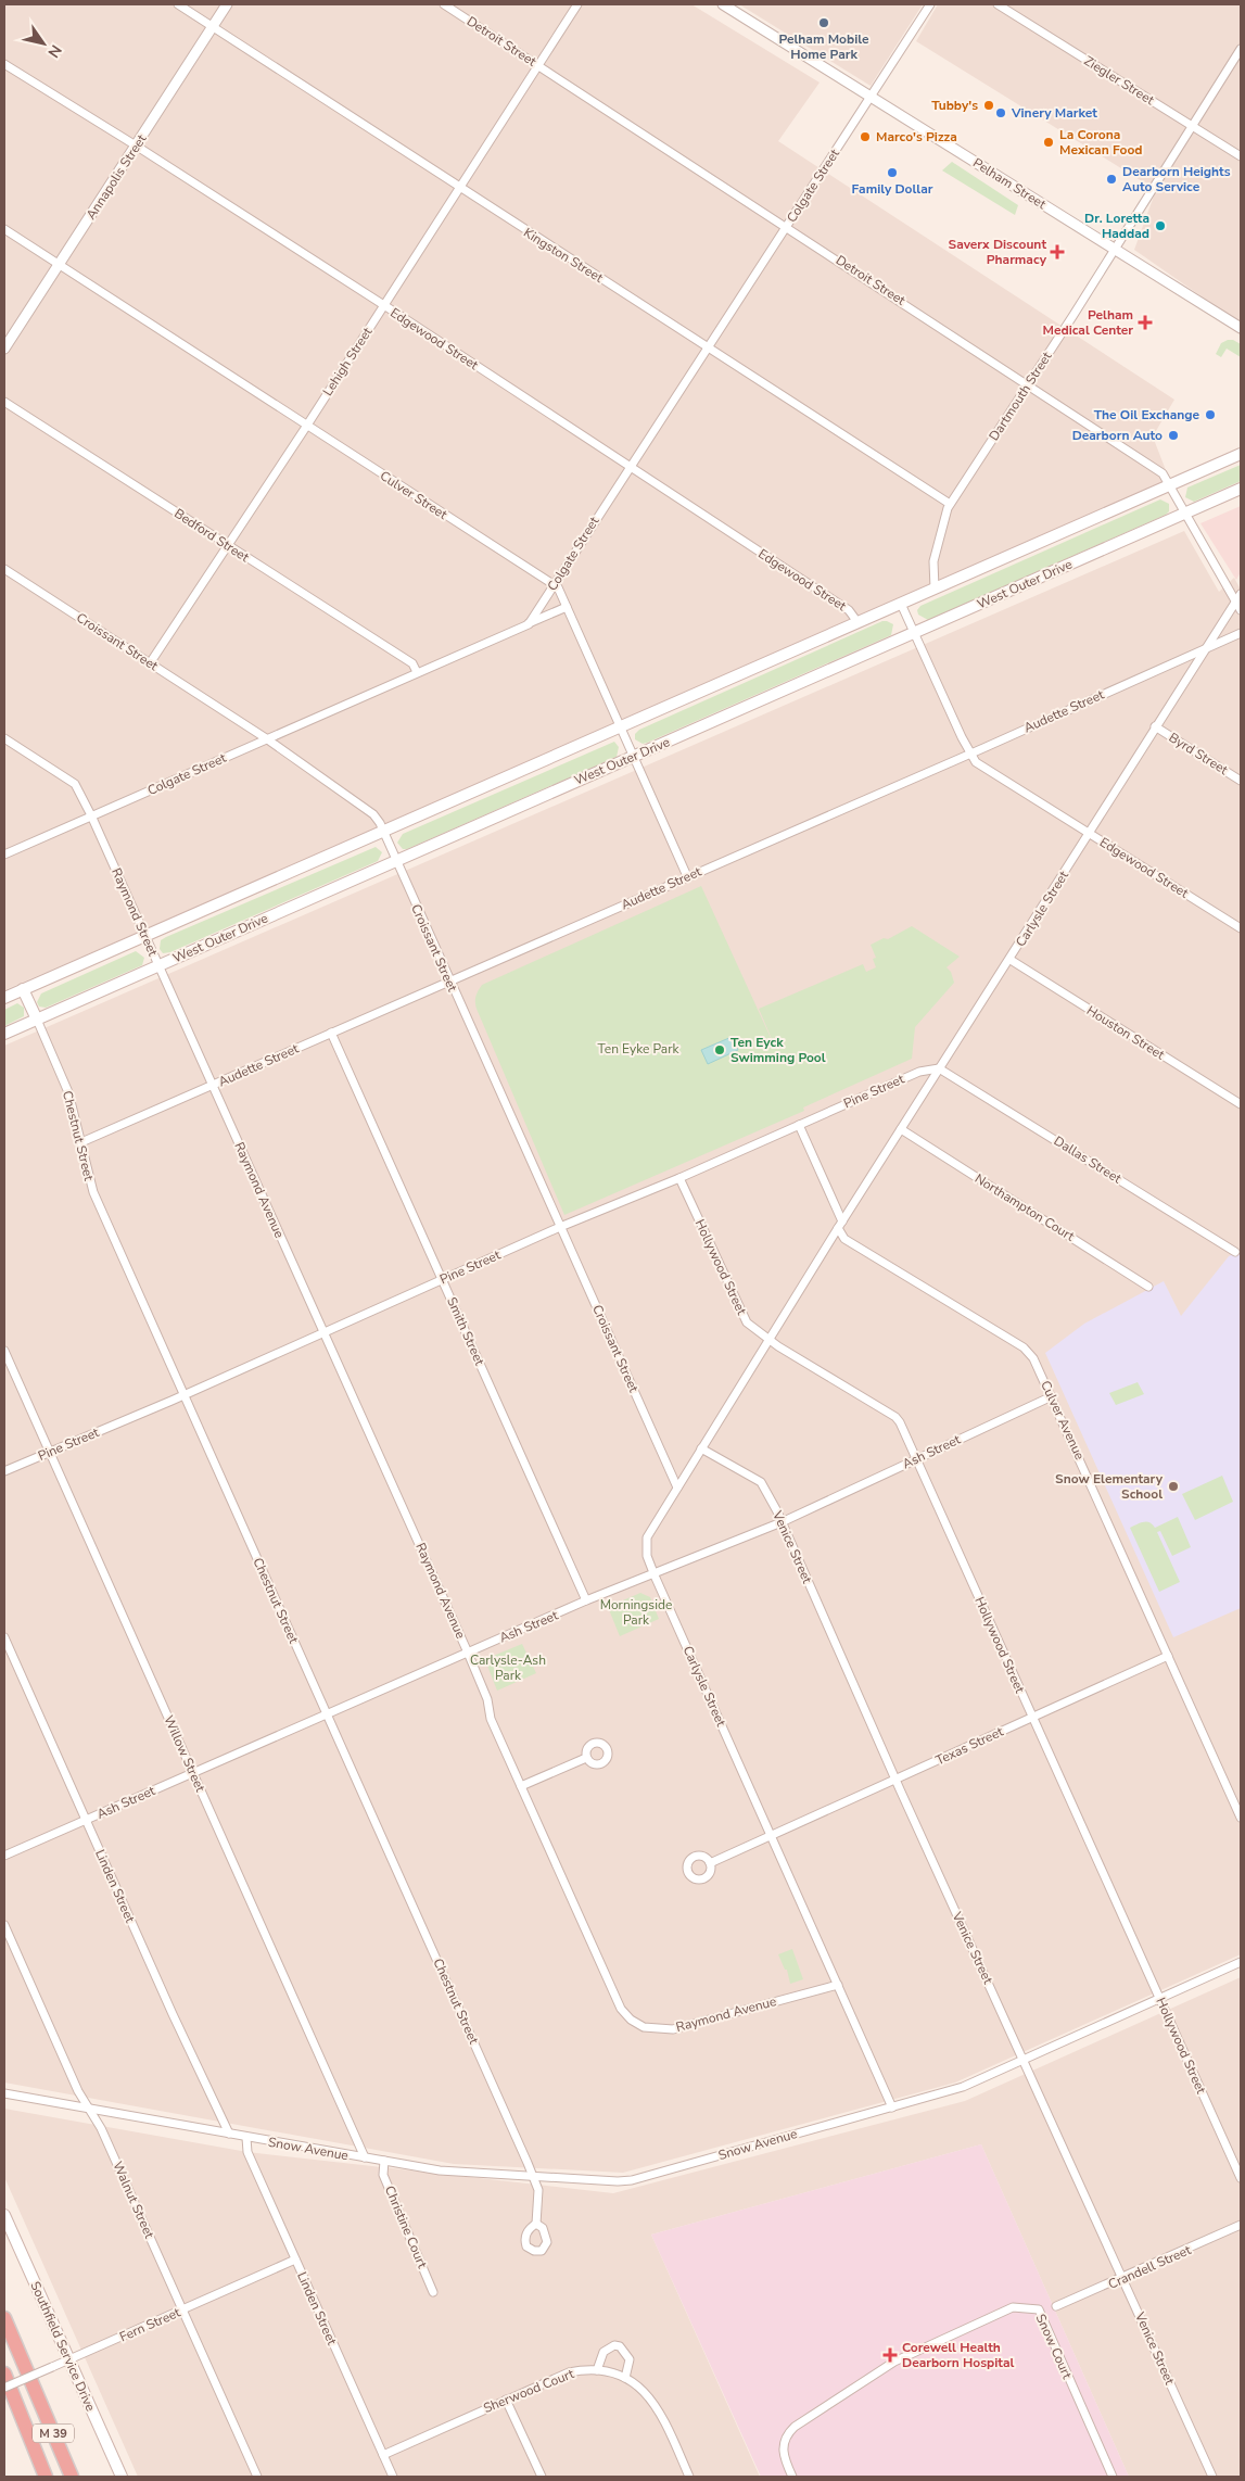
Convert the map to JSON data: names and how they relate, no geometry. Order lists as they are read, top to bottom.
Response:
{
  "streets": {
    "highway": ["M 39"],
    "main road": ["West Outer Drive", "Southfield Service Drive"],
    "street": [
      "Detroit Street",
      "Ziegler Street",
      "Annapolis Street",
      "Pelham Street",
      "Colgate Street",
      "Kingston Street",
      "Edgewood Street",
      "Lehigh Street",
      "Dartmouth Street",
      "Culver Street",
      "Bedford Street",
      "Croissant Street",
      "Audette Street",
      "Byrd Street",
      "Carlysle Street",
      "Raymond Street",
      "Houston Street",
      "Pine Street",
      "Chestnut Street",
      "Dallas Street",
      "Raymond Avenue",
      "Northampton Court",
      "Hollywood Street",
      "Smith Street",
      "Culver Avenue",
      "Ash Street",
      "Venice Street",
      "Texas Street",
      "Willow Street",
      "Linden Street",
      "Snow Avenue",
      "Walnut Street",
      "Christine Court",
      "Crandell Street",
      "Fern Street",
      "Snow Court",
      "Sherwood Court"
    ]
  },
  "crossings": [
    ["Detroit Street", "Colgate Street"],
    ["Detroit Street", "Lehigh Street"],
    ["Detroit Street", "Dartmouth Street"],
    ["Detroit Street", "West Outer Drive"],
    ["Detroit Street", "Carlysle Street"],
    ["Ziegler Street", "Dartmouth Street"],
    ["Annapolis Street", "Kingston Street"],
    ["Annapolis Street", "Edgewood Street"],
    ["Annapolis Street", "Culver Street"],
    ["Pelham Street", "Colgate Street"],
    ["Pelham Street", "Dartmouth Street"],
    ["Colgate Street", "Kingston Street"],
    ["Colgate Street", "Edgewood Street"],
    ["Colgate Street", "Culver Street"],
    ["Colgate Street", "Bedford Street"],
    ["Colgate Street", "Croissant Street"],
    ["Colgate Street", "Raymond Street"],
    ["Kingston Street", "Lehigh Street"],
    ["Kingston Street", "Dartmouth Street"],
    ["Edgewood Street", "Lehigh Street"],
    ["Edgewood Street", "West Outer Drive"],
    ["Edgewood Street", "Audette Street"],
    ["Edgewood Street", "Carlysle Street"],
    ["Lehigh Street", "Culver Street"],
    ["Lehigh Street", "Bedford Street"],
    ["Lehigh Street", "Croissant Street"],
    ["Culver Street", "West Outer Drive"],
    ["Culver Street", "Audette Street"],
    ["West Outer Drive", "Croissant Street"],
    ["West Outer Drive", "Raymond Street"],
    ["West Outer Drive", "Chestnut Street"],
    ["West Outer Drive", "Raymond Avenue"],
    ["Croissant Street", "Audette Street"],
    ["Croissant Street", "Carlysle Street"],
    ["Croissant Street", "Pine Street"],
    ["Audette Street", "Carlysle Street"],
    ["Audette Street", "Chestnut Street"],
    ["Audette Street", "Raymond Avenue"],
    ["Audette Street", "Smith Street"],
    ["Byrd Street", "Carlysle Street"],
    ["Carlysle Street", "Houston Street"],
    ["Carlysle Street", "Pine Street"],
    ["Carlysle Street", "Dallas Street"],
    ["Carlysle Street", "Raymond Avenue"],
    ["Carlysle Street", "Northampton Court"],
    ["Carlysle Street", "Hollywood Street"],
    ["Carlysle Street", "Culver Avenue"],
    ["Carlysle Street", "Ash Street"],
    ["Carlysle Street", "Venice Street"],
    ["Carlysle Street", "Texas Street"],
    ["Carlysle Street", "Snow Avenue"],
    ["Raymond Street", "Raymond Avenue"],
    ["Pine Street", "Chestnut Street"],
    ["Pine Street", "Dallas Street"],
    ["Pine Street", "Raymond Avenue"],
    ["Pine Street", "Hollywood Street"],
    ["Pine Street", "Smith Street"],
    ["Pine Street", "Culver Avenue"],
    ["Pine Street", "Willow Street"],
    ["Chestnut Street", "Ash Street"],
    ["Chestnut Street", "Snow Avenue"],
    ["Raymond Avenue", "Ash Street"],
    ["Hollywood Street", "Ash Street"],
    ["Hollywood Street", "Texas Street"],
    ["Hollywood Street", "Snow Avenue"],
    ["Smith Street", "Ash Street"],
    ["Culver Avenue", "Ash Street"],
    ["Culver Avenue", "Texas Street"],
    ["Ash Street", "Venice Street"],
    ["Ash Street", "Willow Street"],
    ["Ash Street", "Linden Street"],
    ["Venice Street", "Texas Street"],
    ["Venice Street", "Snow Avenue"],
    ["Venice Street", "Crandell Street"],
    ["Willow Street", "Snow Avenue"],
    ["Linden Street", "Snow Avenue"],
    ["Linden Street", "Fern Street"],
    ["Linden Street", "Sherwood Court"],
    ["Snow Avenue", "Christine Court"],
    ["Walnut Street", "Fern Street"],
    ["Fern Street", "Southfield Service Drive"]
  ],
  "parks": ["Ten Eyke Park", "Morningside Park", "Carlysle-Ash Park"],
  "places": {
    "other": [
      "Pelham Mobile Home Park",
      "Tubby's",
      "Vinery Market",
      "Marco's Pizza",
      "La Corona Mexican Food",
      "Family Dollar",
      "Dearborn Heights Auto Service",
      "Dr. Loretta Haddad",
      "The Oil Exchange",
      "Dearborn Auto",
      "Ten Eyck Swimming Pool",
      "Snow Elementary School"
    ],
    "health": ["Saverx Discount Pharmacy", "Pelham Medical Center", "Corewell Health Dearborn Hospital"]
  },
  "north": "bottom right"
}
